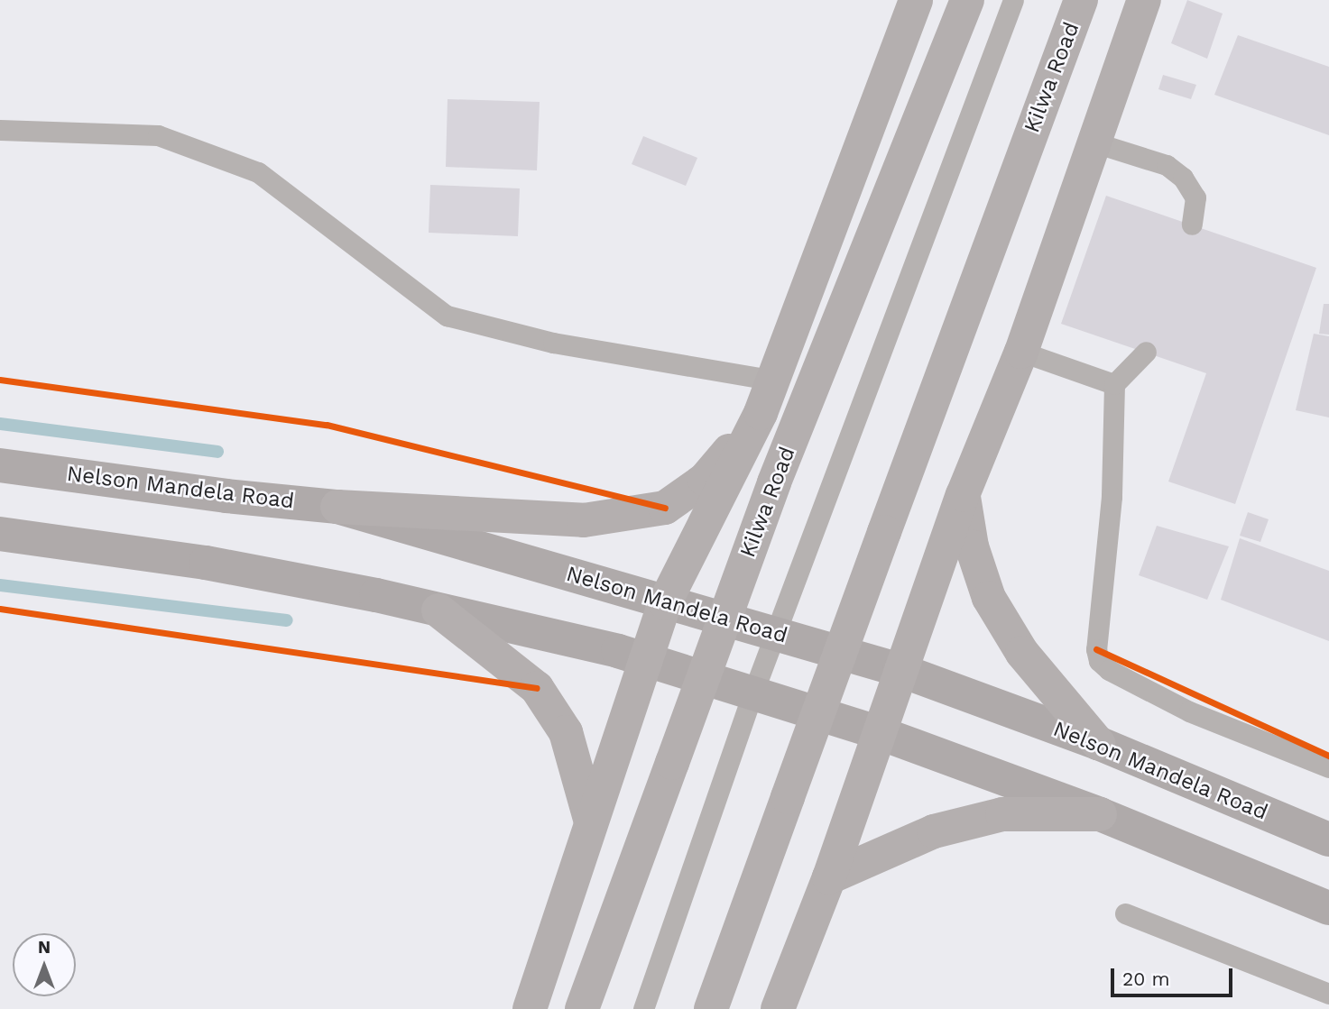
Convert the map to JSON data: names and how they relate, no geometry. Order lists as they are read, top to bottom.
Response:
{
  "streets": {
    "highway": ["Kilwa Road"],
    "main road": ["Nelson Mandela Road"]
  },
  "scale_bar": "20 m",
  "north": "top"
}
